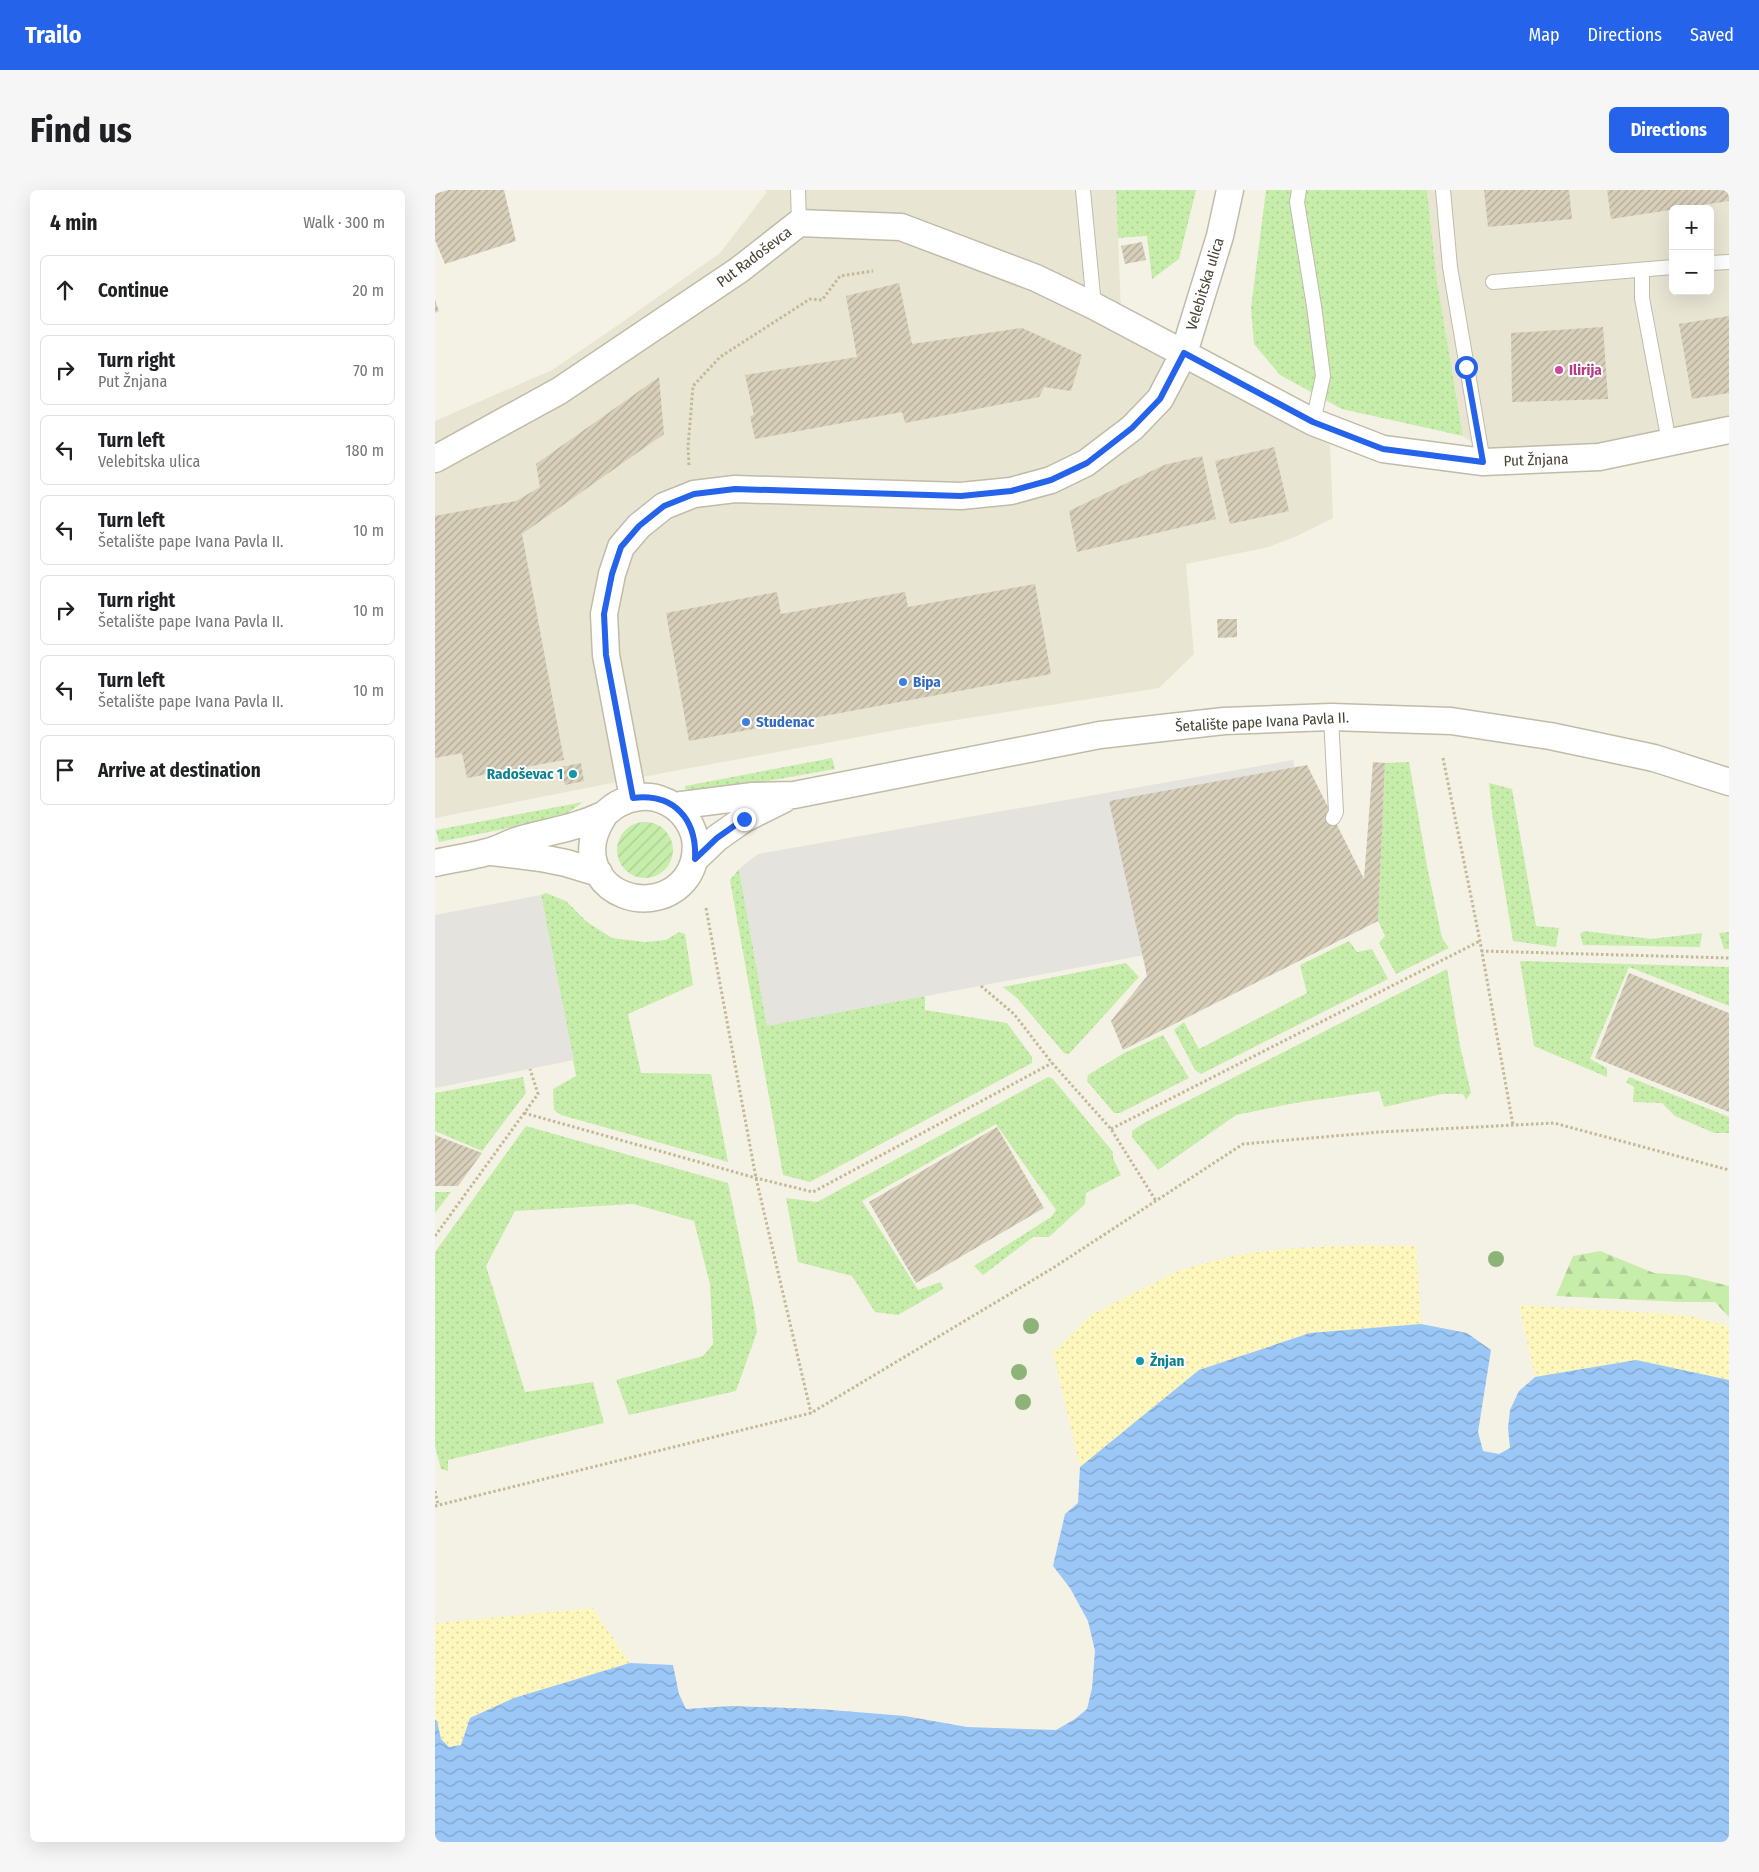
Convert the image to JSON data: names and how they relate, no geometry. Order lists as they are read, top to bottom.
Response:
{
  "streets": {
    "street": [
      "Put Radoševca",
      "Velebitska ulica",
      "Put Žnjana",
      "Šetalište pape Ivana Pavla II."
    ]
  },
  "crossings": [
    ["Put Radoševca", "Velebitska ulica"],
    ["Put Radoševca", "Put Žnjana"],
    ["Velebitska ulica", "Put Žnjana"],
    ["Velebitska ulica", "Šetalište pape Ivana Pavla II."]
  ],
  "places": [
    "Ilirija",
    "Bipa",
    "Studenac",
    "Radoševac 1",
    "Žnjan"
  ],
  "page": {
    "header": "Trailo",
    "nav": ["Map", "Directions", "Saved"],
    "buttons": "Directions",
    "title": "Find us",
    "heading": ["4 min", "Walk · 300 m"],
    "map_buttons": ["+", "−"],
    "list": [
      ["Continue", "20 m"],
      ["Turn right", "Put Žnjana", "70 m"],
      ["Turn left", "Velebitska ulica", "180 m"],
      ["Turn left", "Šetalište pape Ivana Pavla II.", "10 m"],
      ["Turn right", "Šetalište pape Ivana Pavla II.", "10 m"],
      ["Turn left", "Šetalište pape Ivana Pavla II.", "10 m"],
      "Arrive at destination"
    ]
  }
}
